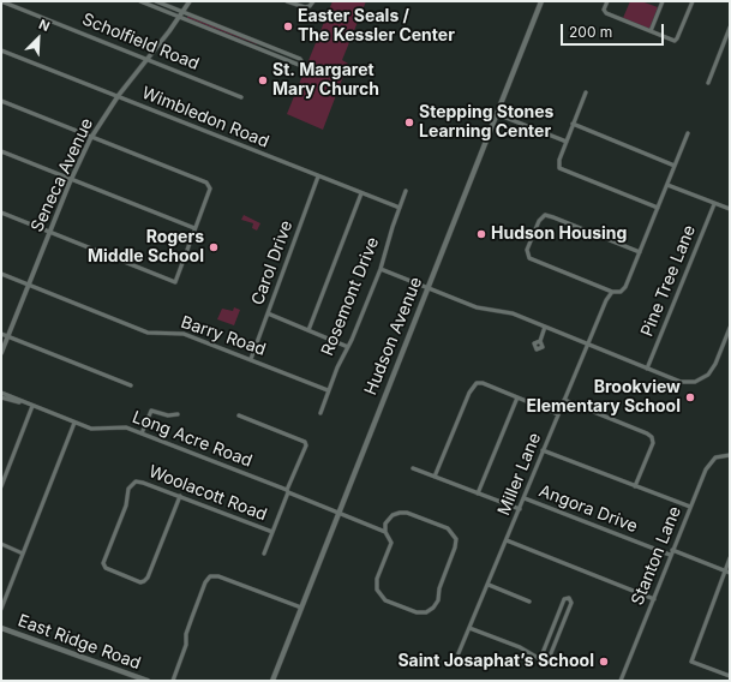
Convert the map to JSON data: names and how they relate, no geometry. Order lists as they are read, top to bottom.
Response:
{
  "streets": {
    "main road": ["Hudson Avenue", "East Ridge Road"],
    "street": [
      "Scholfield Road",
      "Wimbledon Road",
      "Seneca Avenue",
      "Carol Drive",
      "Pine Tree Lane",
      "Rosemont Drive",
      "Barry Road",
      "Long Acre Road",
      "Miller Lane",
      "Woolacott Road",
      "Angora Drive",
      "Stanton Lane"
    ]
  },
  "crossings": [
    ["Scholfield Road", "Seneca Avenue"],
    ["Wimbledon Road", "Seneca Avenue"],
    ["Wimbledon Road", "Carol Drive"],
    ["Wimbledon Road", "Rosemont Drive"],
    ["Seneca Avenue", "Barry Road"],
    ["Carol Drive", "Barry Road"],
    ["Rosemont Drive", "Barry Road"],
    ["Hudson Avenue", "Long Acre Road"],
    ["Miller Lane", "Angora Drive"],
    ["Angora Drive", "Stanton Lane"]
  ],
  "places": [
    "Easter Seals / The Kessler Center",
    "St. Margaret Mary Church",
    "Stepping Stones Learning Center",
    "Hudson Housing",
    "Rogers Middle School",
    "Brookview Elementary School",
    "Saint Josaphat’s School"
  ],
  "scale_bar": "200 m",
  "north": "top right"
}
